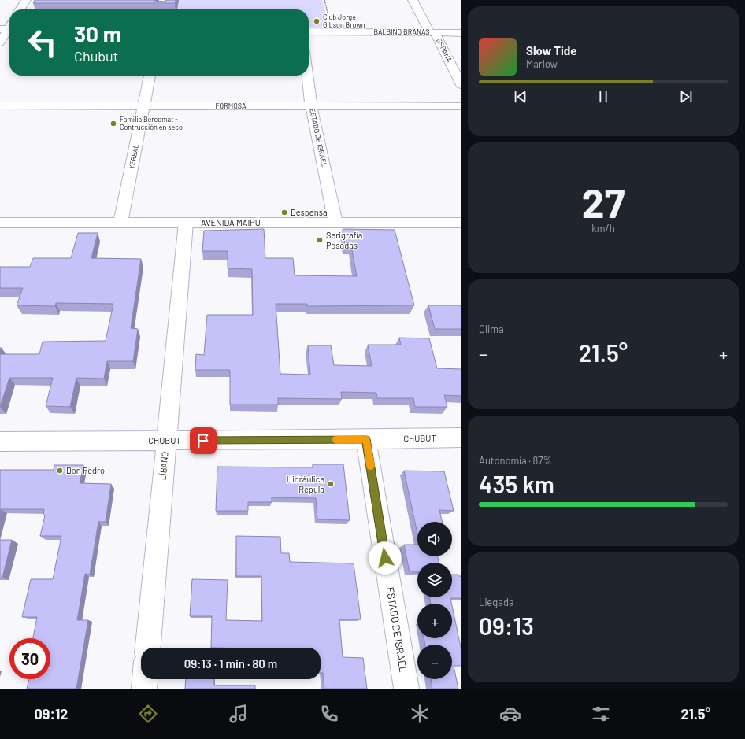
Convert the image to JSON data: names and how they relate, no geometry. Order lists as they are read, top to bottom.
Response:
{
  "streets": {
    "street": [
      "BALBINO BRAÑAS",
      "ESPAÑA",
      "FORMOSA",
      "ESTADO DE ISRAEL",
      "YERBAL",
      "AVENIDA MAIPÚ",
      "CHUBUT",
      "LÍBANO"
    ]
  },
  "crossings": [
    ["BALBINO BRAÑAS", "ESPAÑA"],
    ["FORMOSA", "ESTADO DE ISRAEL"],
    ["FORMOSA", "YERBAL"],
    ["ESTADO DE ISRAEL", "AVENIDA MAIPÚ"],
    ["ESTADO DE ISRAEL", "CHUBUT"],
    ["YERBAL", "AVENIDA MAIPÚ"],
    ["AVENIDA MAIPÚ", "LÍBANO"],
    ["CHUBUT", "LÍBANO"]
  ],
  "places": [
    "Club Jorge Gibson Brown",
    "Familia Bercomat - Contrucción en seco",
    "Despensa",
    "Serigrafía Posadas",
    "Don Pedro",
    "Hidráulica Repula"
  ],
  "page": {
    "turn": ["30 m", "Chubut"],
    "song": ["Slow Tide", "Marlow"],
    "tile": [
      ["27", "km/h"],
      "Clima",
      ["Autonomía · 87%", "435 km"],
      ["Llegada", "09:13"]
    ],
    "heat": ["−", "21.5°", "+"],
    "map_buttons": ["+", "−"],
    "limit": "30",
    "trip": "09:13 · 1 min · 80 m",
    "tabs": ["09:12", "21.5°"]
  }
}
